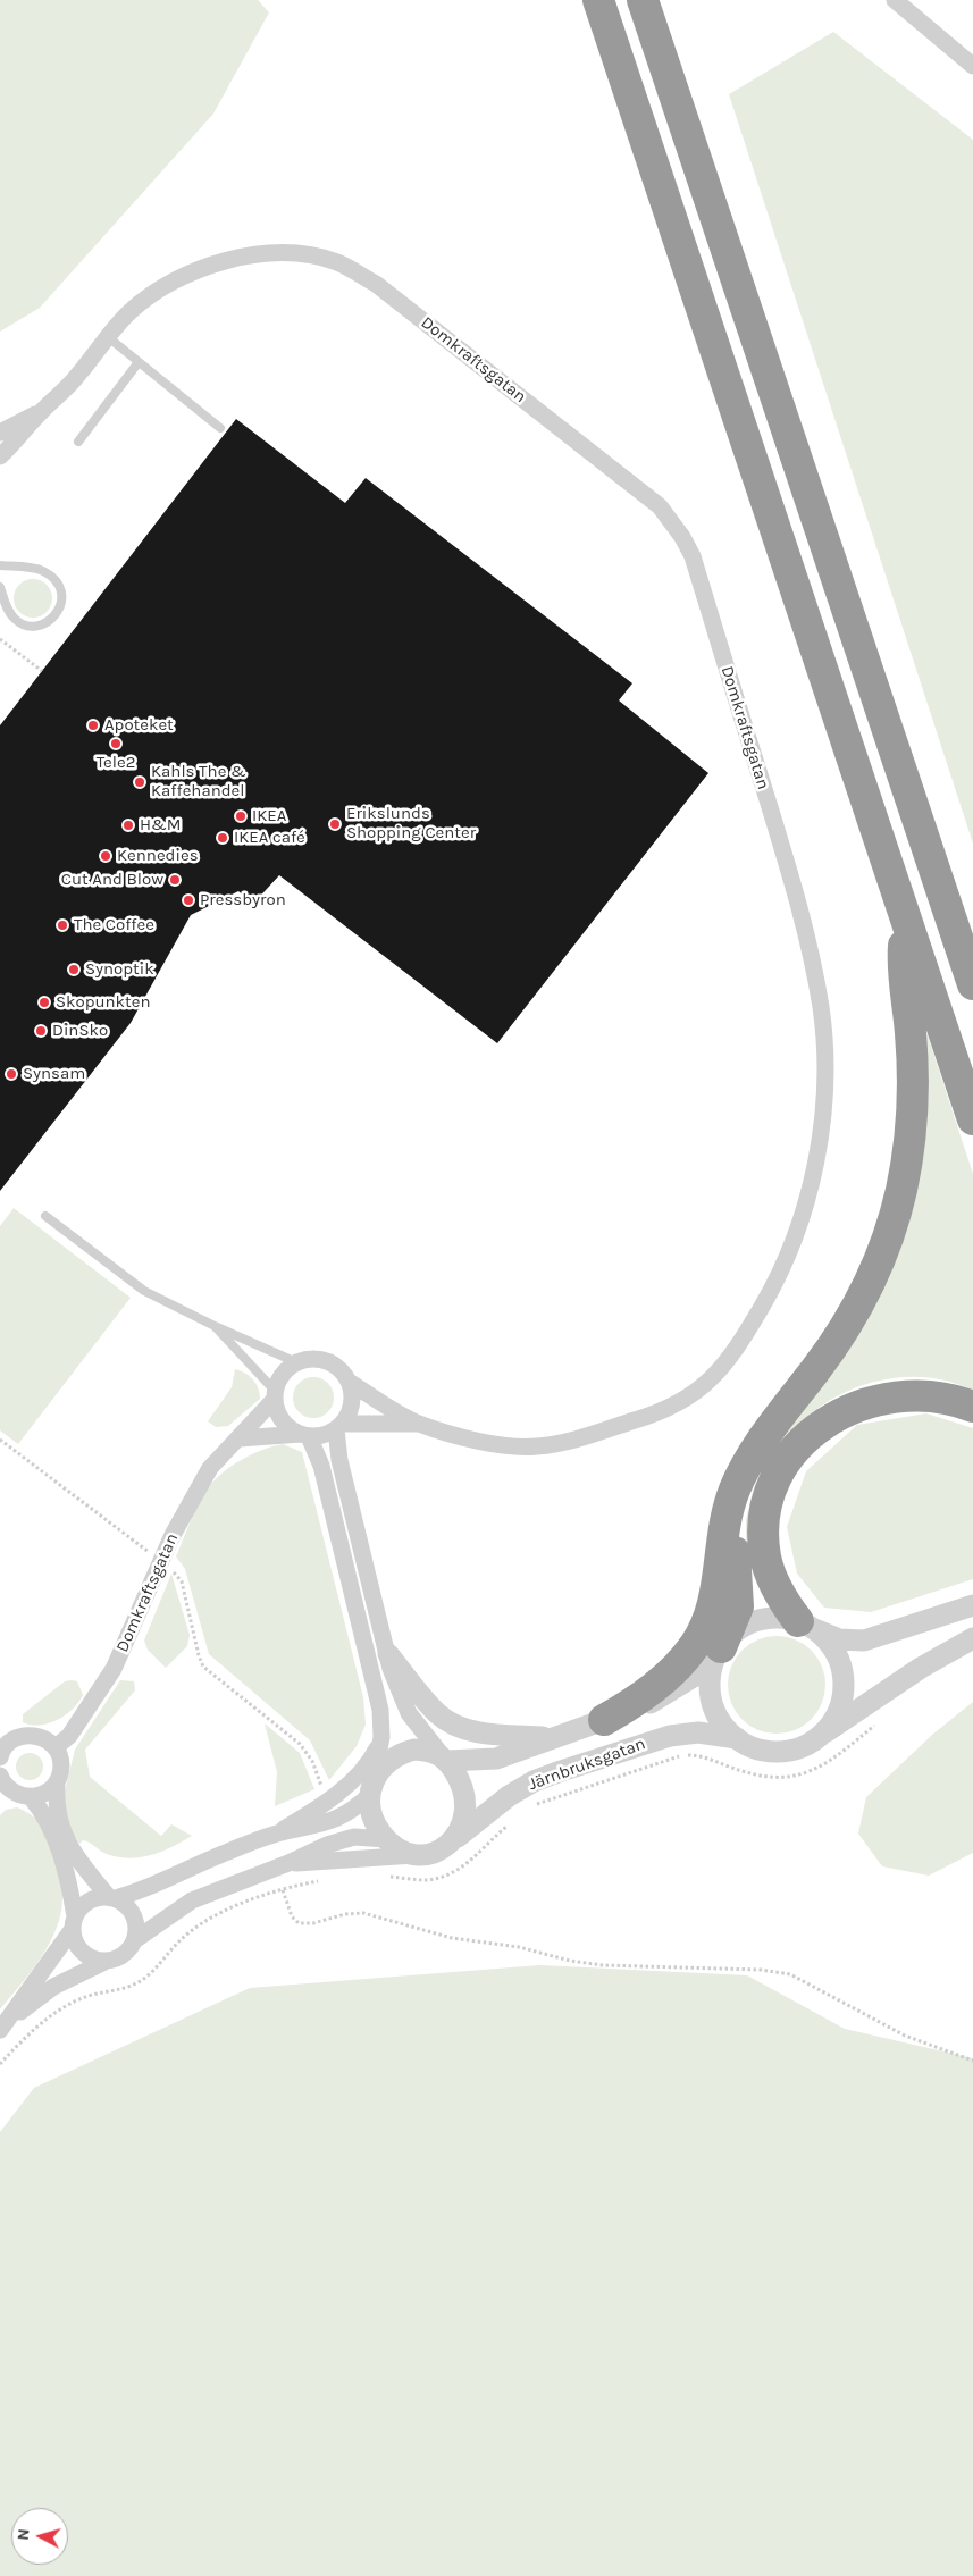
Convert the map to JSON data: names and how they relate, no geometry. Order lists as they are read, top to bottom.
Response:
{
  "streets": {
    "street": ["Domkraftsgatan", "Järnbruksgatan"]
  },
  "places": [
    "Apoteket",
    "Tele2",
    "Kahls The & Kaffehandel",
    "IKEA",
    "Erikslunds Shopping Center",
    "H&M",
    "IKEA café",
    "Kennedies",
    "Cut And Blow",
    "Pressbyron",
    "The Coffee",
    "Synoptik",
    "Skopunkten",
    "DinSko",
    "Synsam"
  ],
  "north": "left"
}
